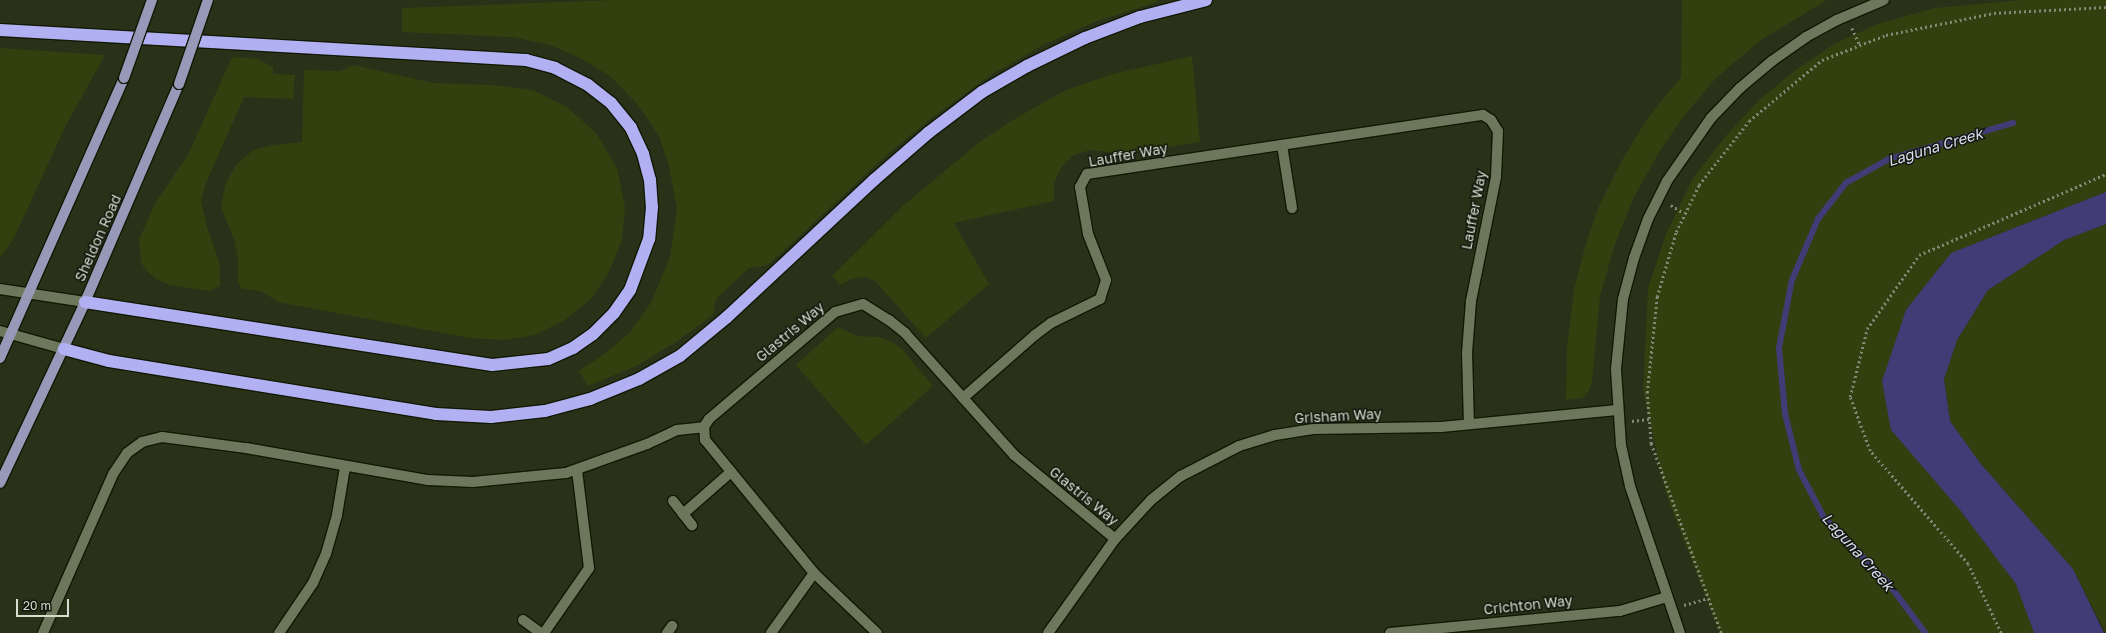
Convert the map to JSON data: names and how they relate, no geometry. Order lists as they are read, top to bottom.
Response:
{
  "streets": {
    "main road": ["Sheldon Road"],
    "street": [
      "Lauffer Way",
      "Glastris Way",
      "Grisham Way",
      "Crichton Way"
    ]
  },
  "crossings": [
    ["Lauffer Way", "Glastris Way"],
    ["Lauffer Way", "Grisham Way"],
    ["Glastris Way", "Grisham Way"]
  ],
  "water": ["Laguna Creek"],
  "scale_bar": "20 m"
}
